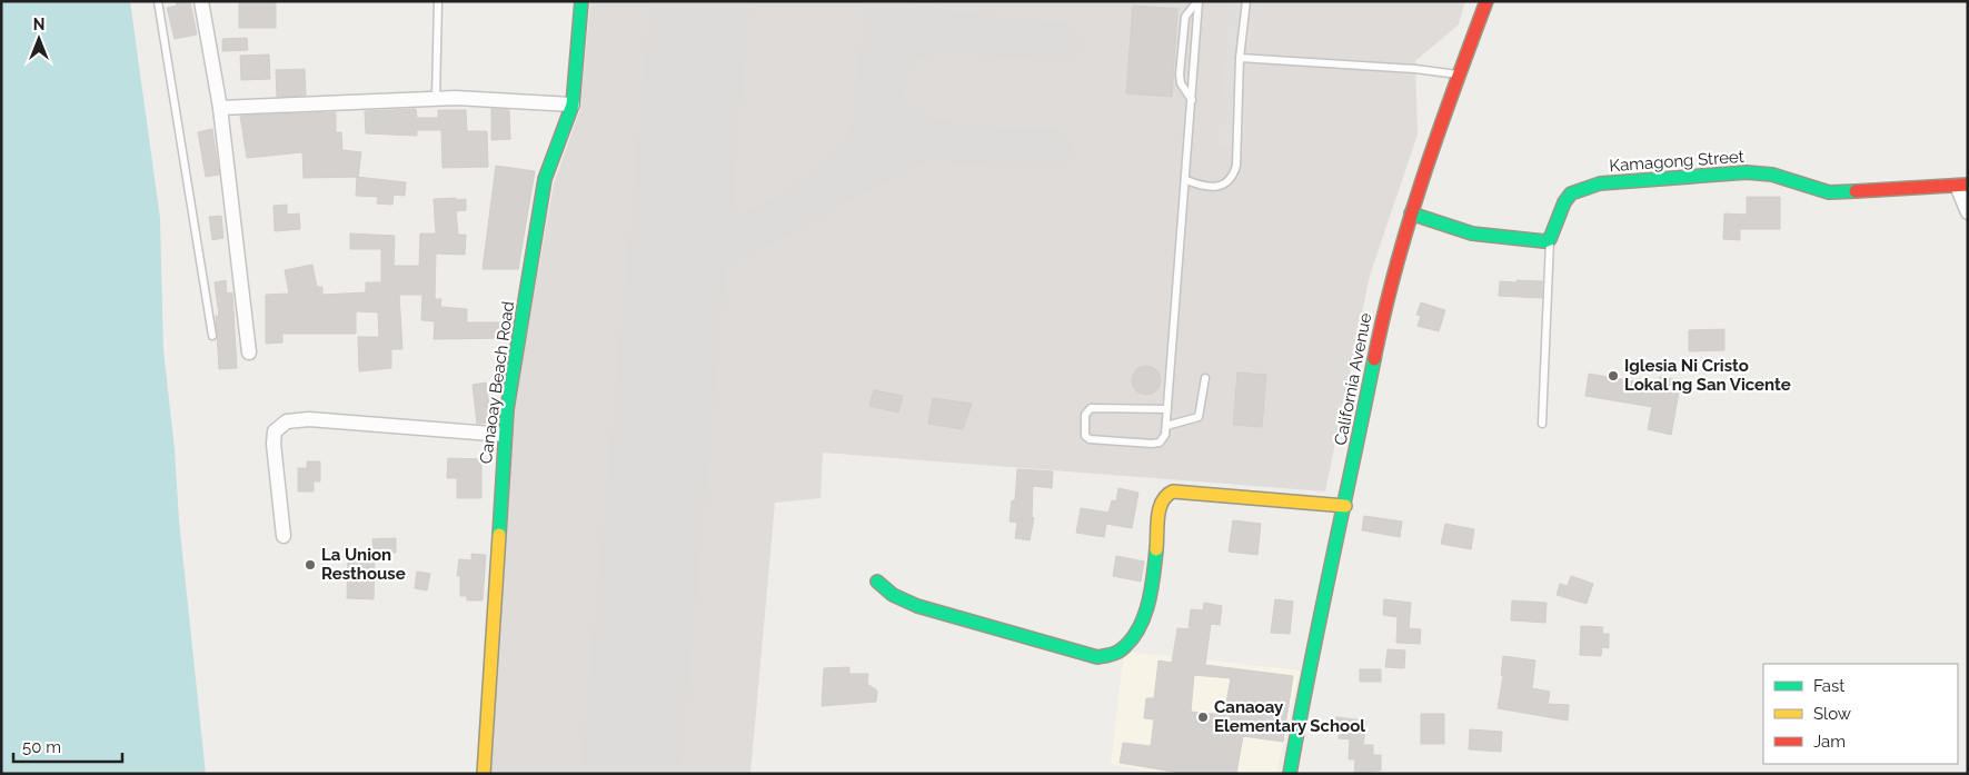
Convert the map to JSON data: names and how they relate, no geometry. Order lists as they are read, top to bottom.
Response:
{
  "streets": {
    "street": ["Kamagong Street", "California Avenue", "Canaoay Beach Road"]
  },
  "places": ["Iglesia Ni Cristo Lokal ng San Vicente", "La Union Resthouse", "Canaoay Elementary School"],
  "legend": ["Fast", "Slow", "Jam"],
  "scale_bar": "50 m",
  "north": "top"
}
